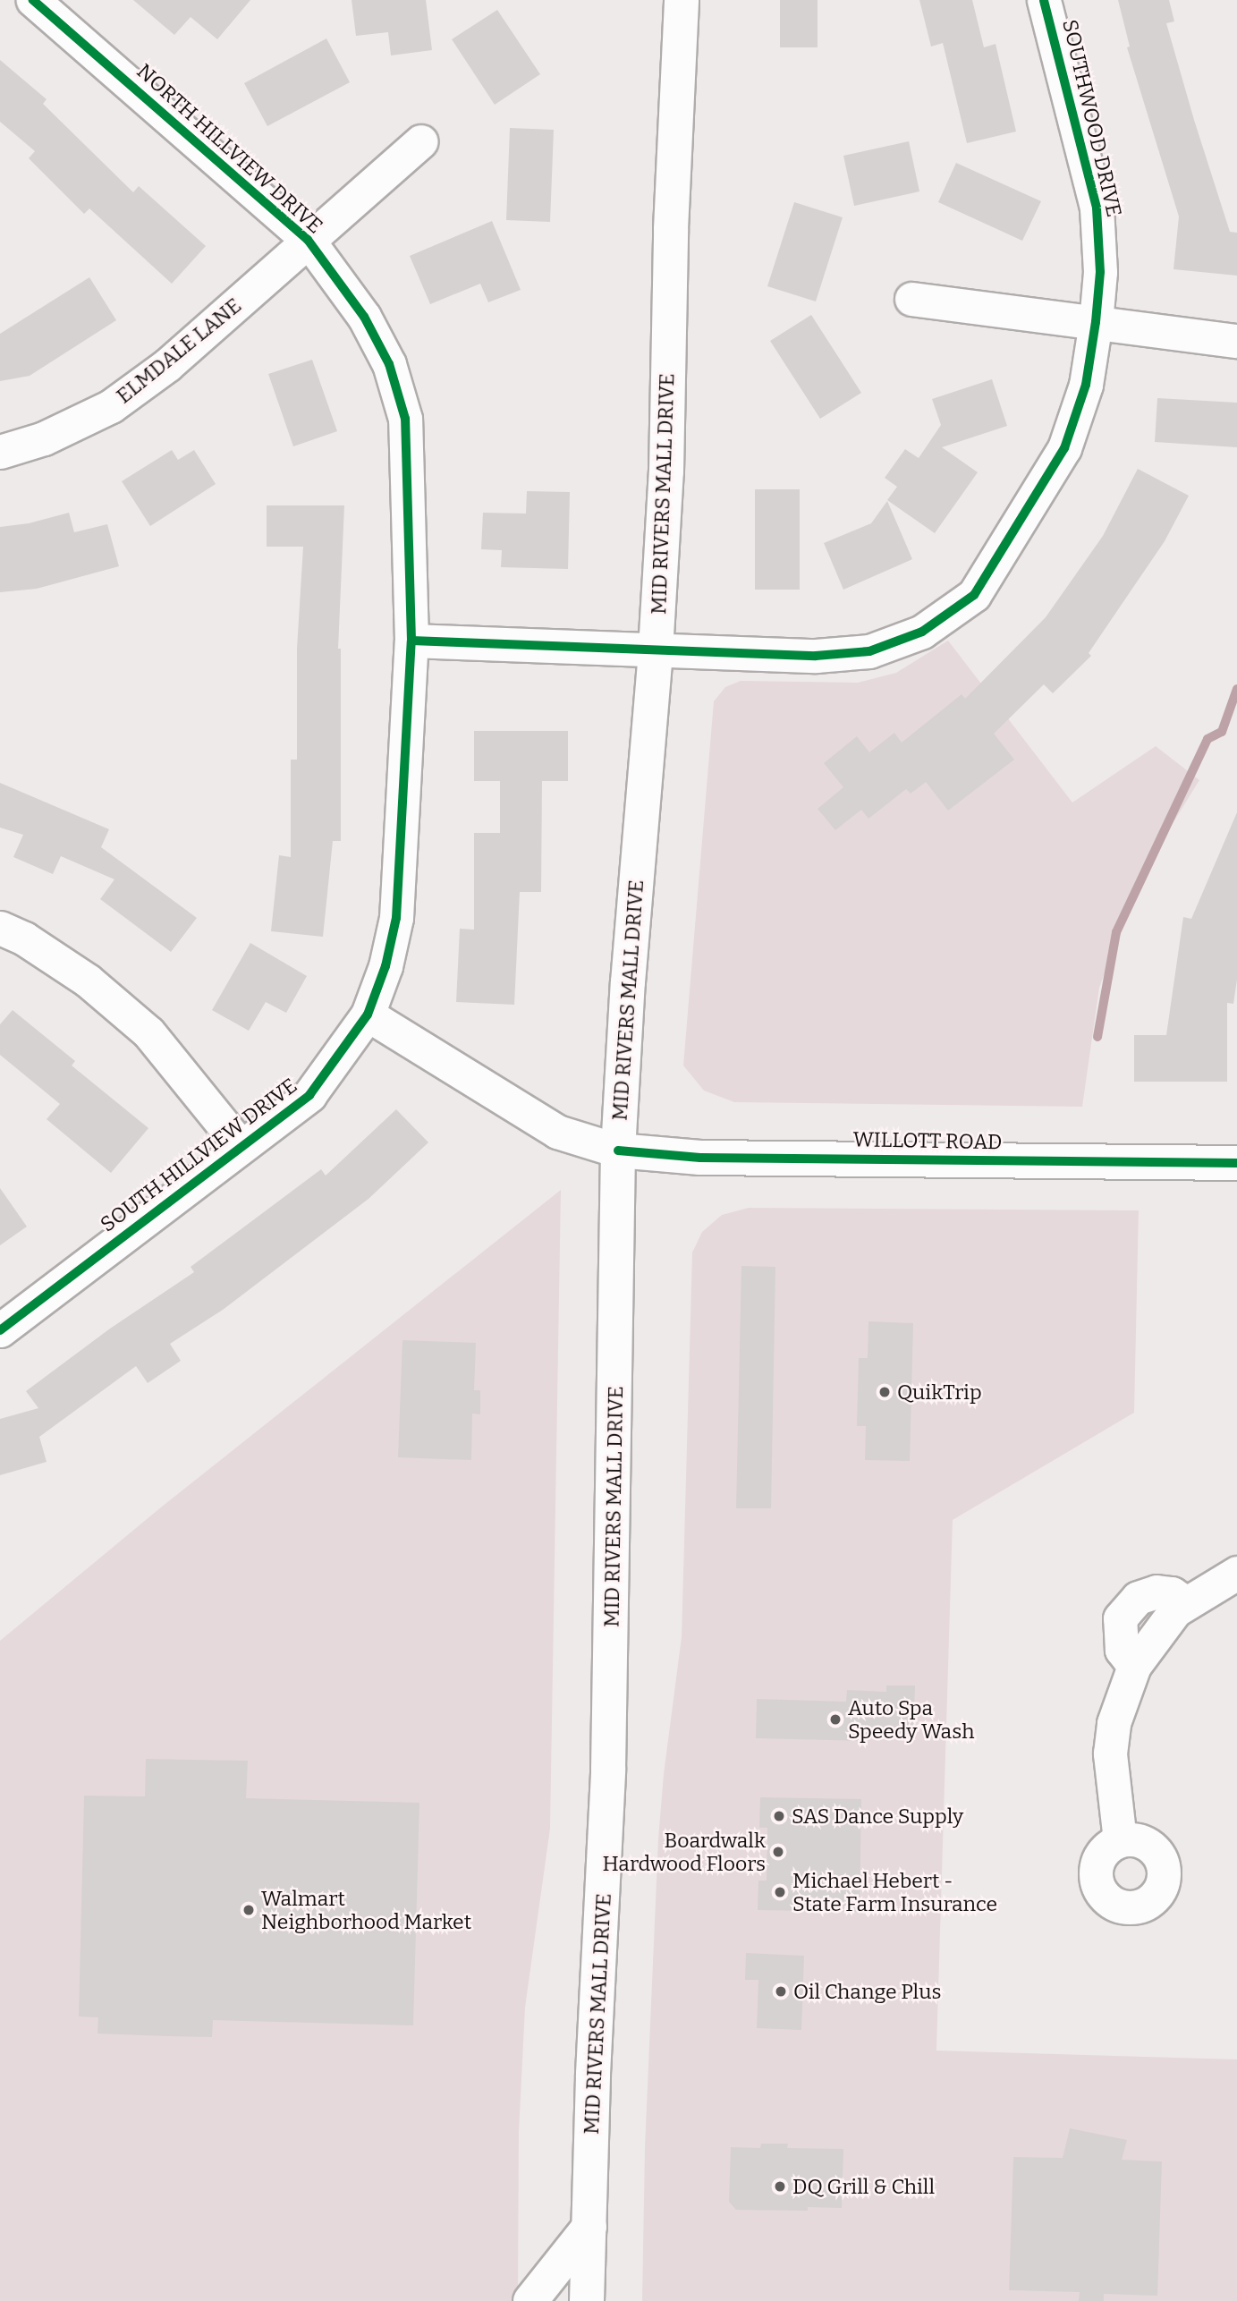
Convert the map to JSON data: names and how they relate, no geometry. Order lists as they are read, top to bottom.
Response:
{
  "streets": {
    "main road": ["MID RIVERS MALL DRIVE", "WILLOTT ROAD"],
    "street": [
      "SOUTHWOOD DRIVE",
      "NORTH HILLVIEW DRIVE",
      "ELMDALE LANE",
      "SOUTH HILLVIEW DRIVE"
    ]
  },
  "crossings": [
    ["SOUTHWOOD DRIVE", "NORTH HILLVIEW DRIVE"],
    ["SOUTHWOOD DRIVE", "MID RIVERS MALL DRIVE"],
    ["SOUTHWOOD DRIVE", "SOUTH HILLVIEW DRIVE"],
    ["NORTH HILLVIEW DRIVE", "ELMDALE LANE"],
    ["NORTH HILLVIEW DRIVE", "SOUTH HILLVIEW DRIVE"],
    ["MID RIVERS MALL DRIVE", "WILLOTT ROAD"],
    ["WILLOTT ROAD", "SOUTH HILLVIEW DRIVE"]
  ],
  "places": [
    "QuikTrip",
    "Auto Spa Speedy Wash",
    "SAS Dance Supply",
    "Boardwalk Hardwood Floors",
    "Michael Hebert - State Farm Insurance",
    "Walmart Neighborhood Market",
    "Oil Change Plus",
    "DQ Grill & Chill"
  ]
}
